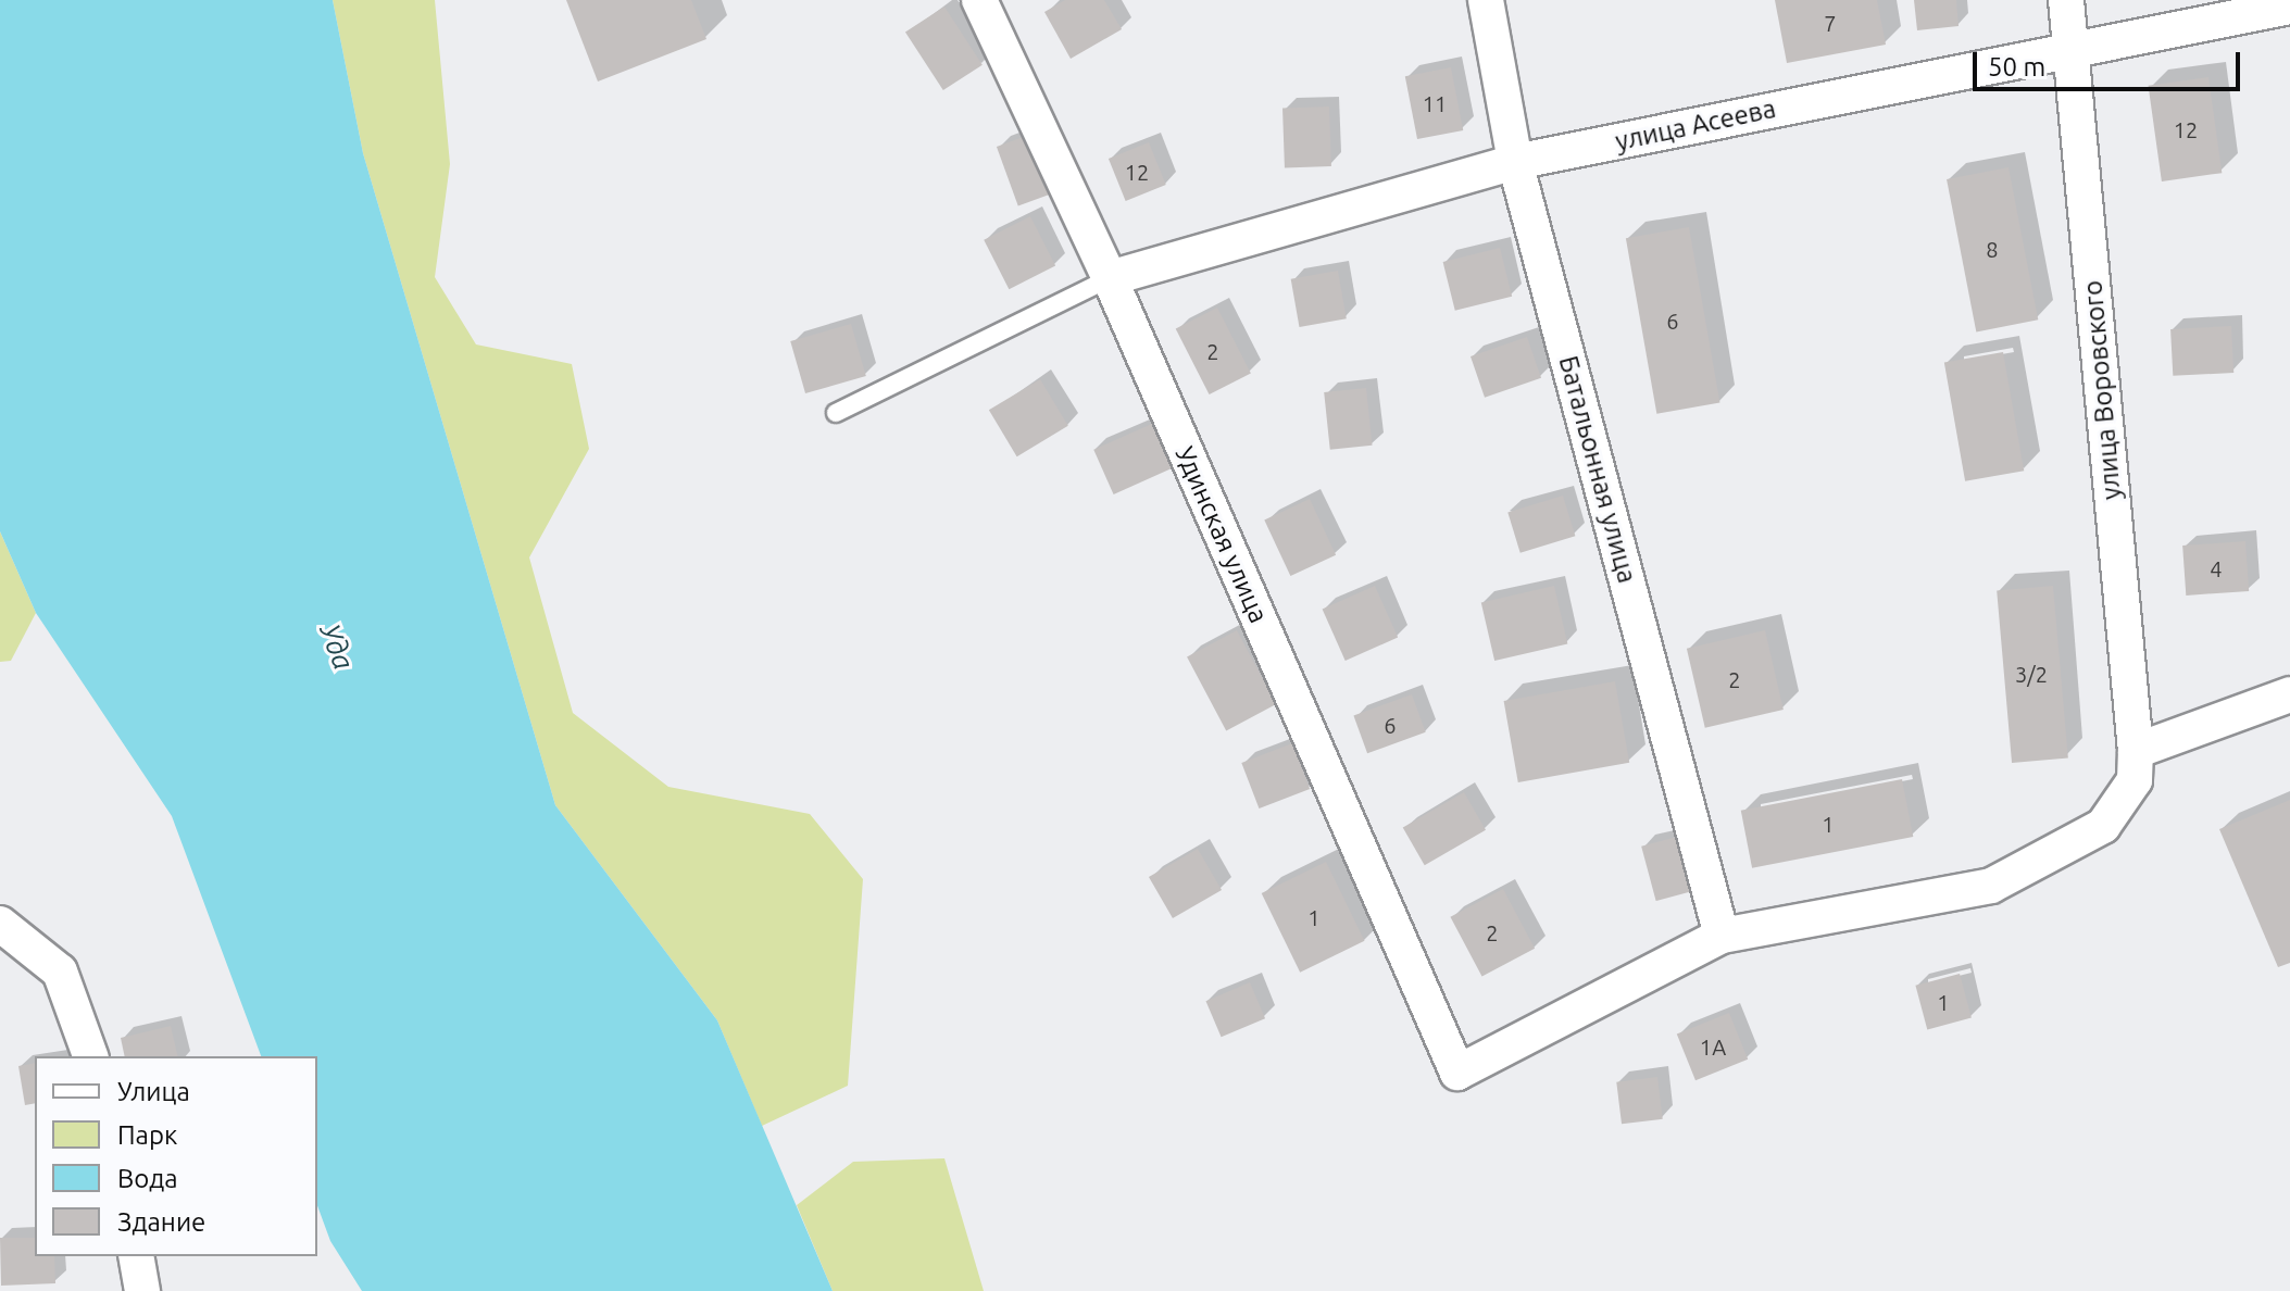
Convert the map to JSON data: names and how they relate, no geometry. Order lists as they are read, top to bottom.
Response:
{
  "streets": {
    "street": [
      "улица Асеева",
      "улица Воровского",
      "Батальонная улица",
      "Удинская улица"
    ]
  },
  "crossings": [
    ["улица Асеева", "улица Воровского"],
    ["улица Асеева", "Батальонная улица"],
    ["улица Асеева", "Удинская улица"],
    ["Батальонная улица", "Удинская улица"]
  ],
  "water": ["Уда"],
  "house_numbers": [
    "7",
    "11",
    "12",
    "12",
    "8",
    "6",
    "2",
    "4",
    "3/2",
    "2",
    "6",
    "1",
    "1",
    "2",
    "1",
    "1А"
  ],
  "legend": [
    "Улица",
    "Парк",
    "Вода",
    "Здание"
  ],
  "scale_bar": "50 m"
}
